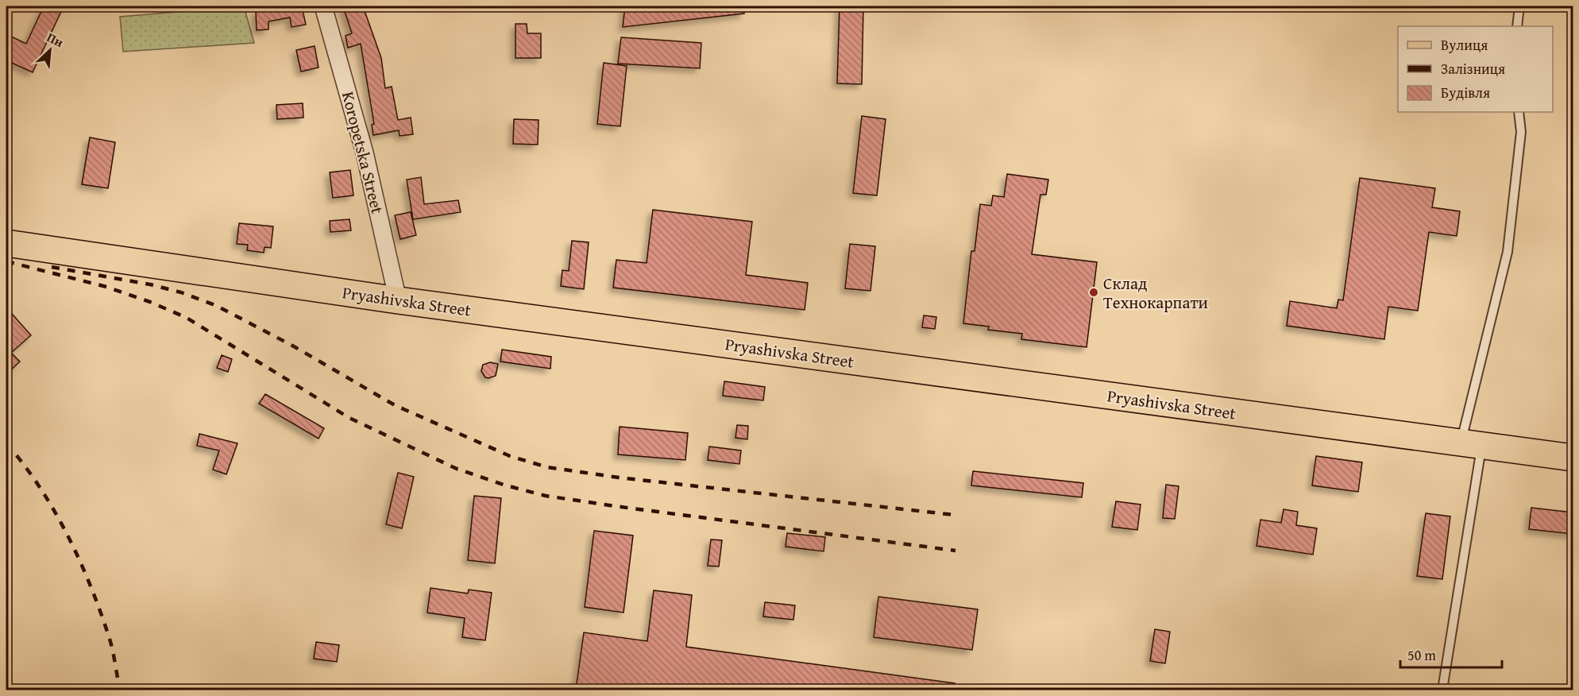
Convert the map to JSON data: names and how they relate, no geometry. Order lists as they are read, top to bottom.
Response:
{
  "streets": {
    "main road": ["Pryashivska Street"],
    "street": ["Koropetska Street"]
  },
  "crossings": [
    ["Koropetska Street", "Pryashivska Street"]
  ],
  "places": ["Склад Технокарпати"],
  "legend": ["Вулиця", "Залізниця", "Будівля"],
  "scale_bar": "50 m",
  "north": "top right"
}
